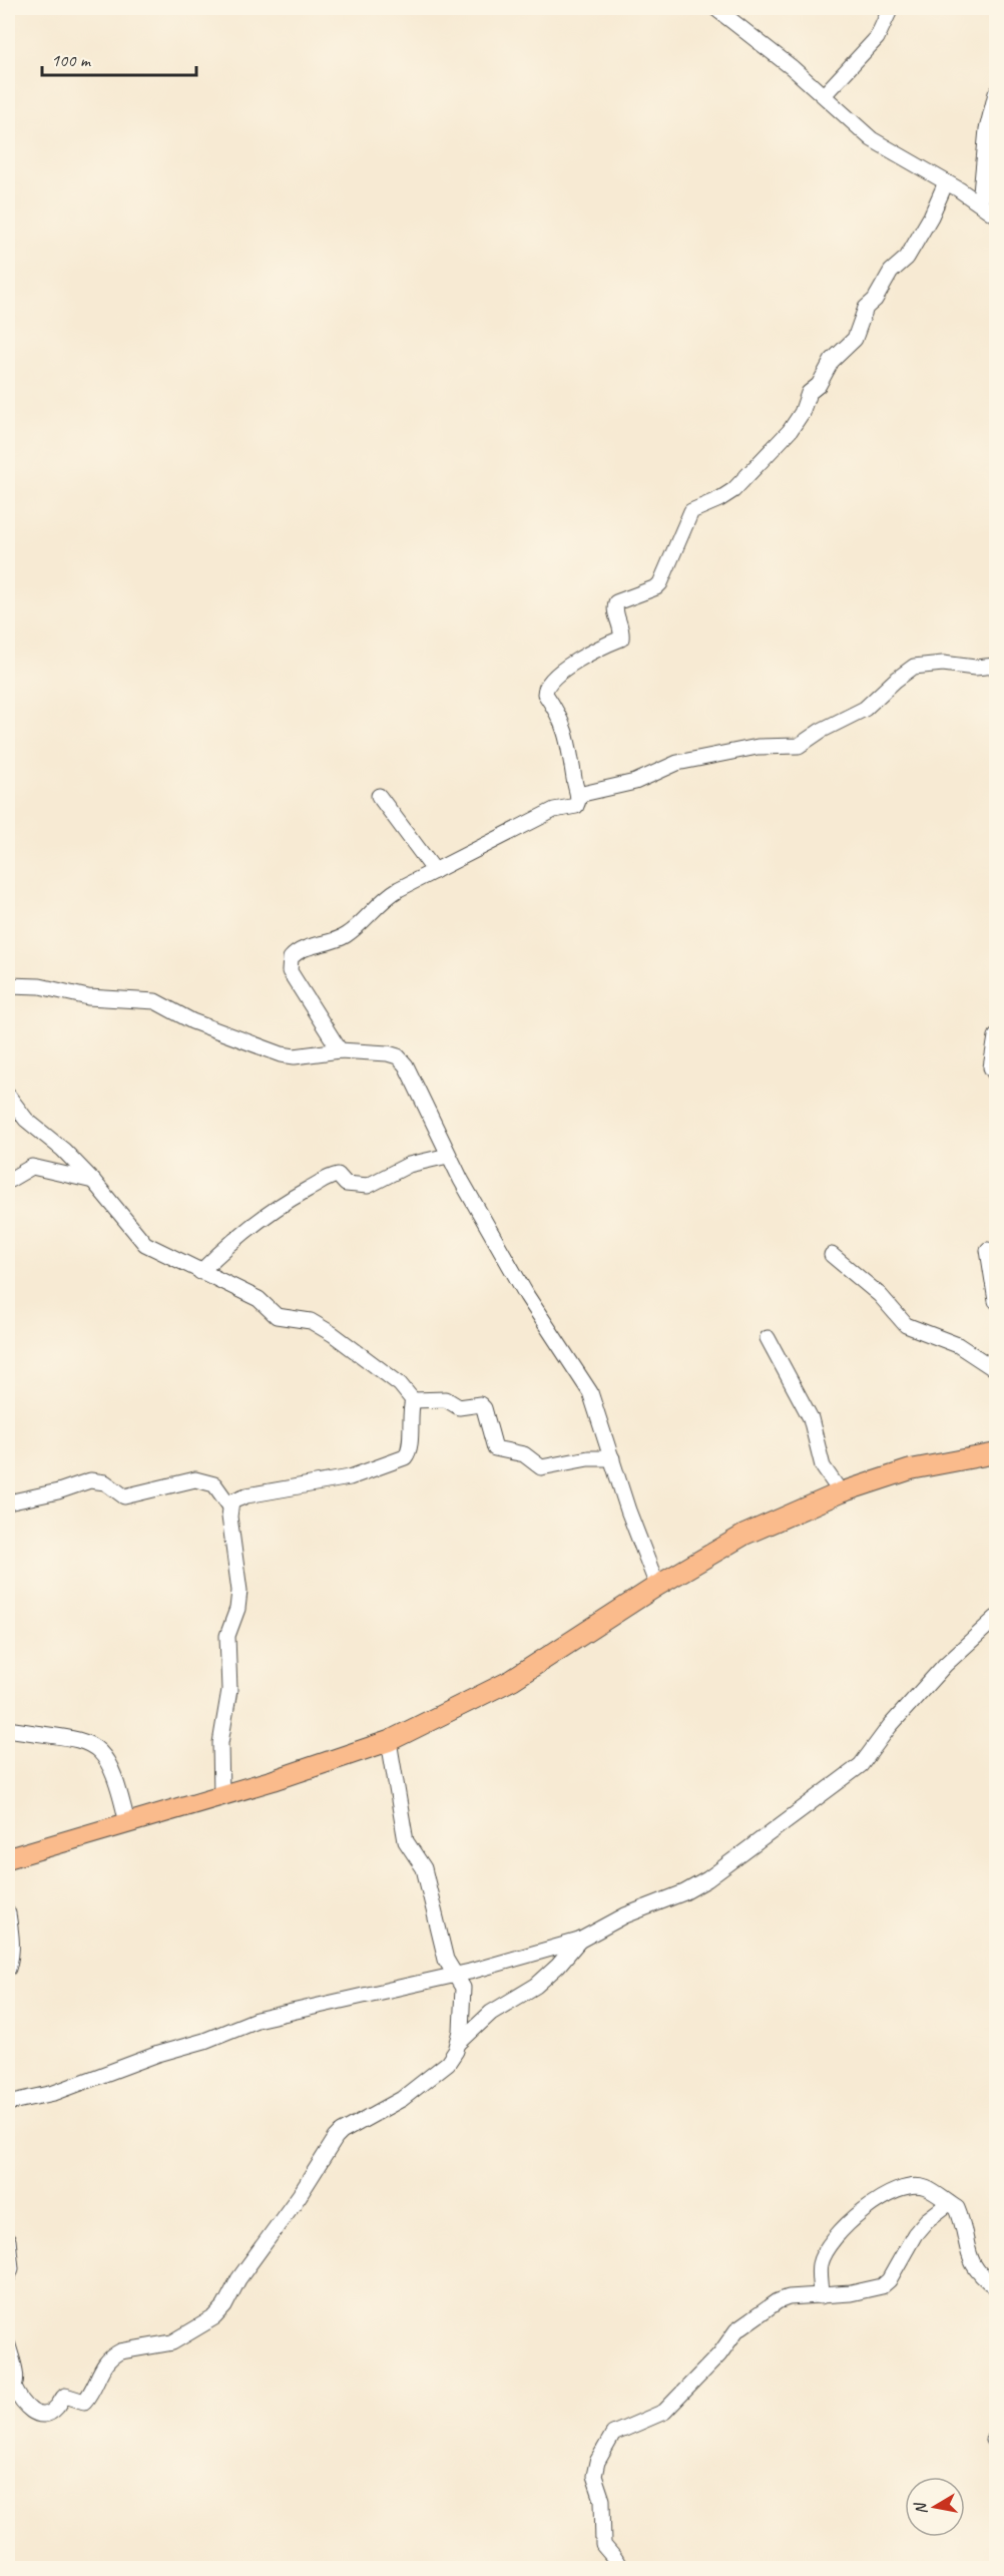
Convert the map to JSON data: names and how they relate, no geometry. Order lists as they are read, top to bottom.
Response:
{
  "scale_bar": "100 m",
  "north": "left"
}
